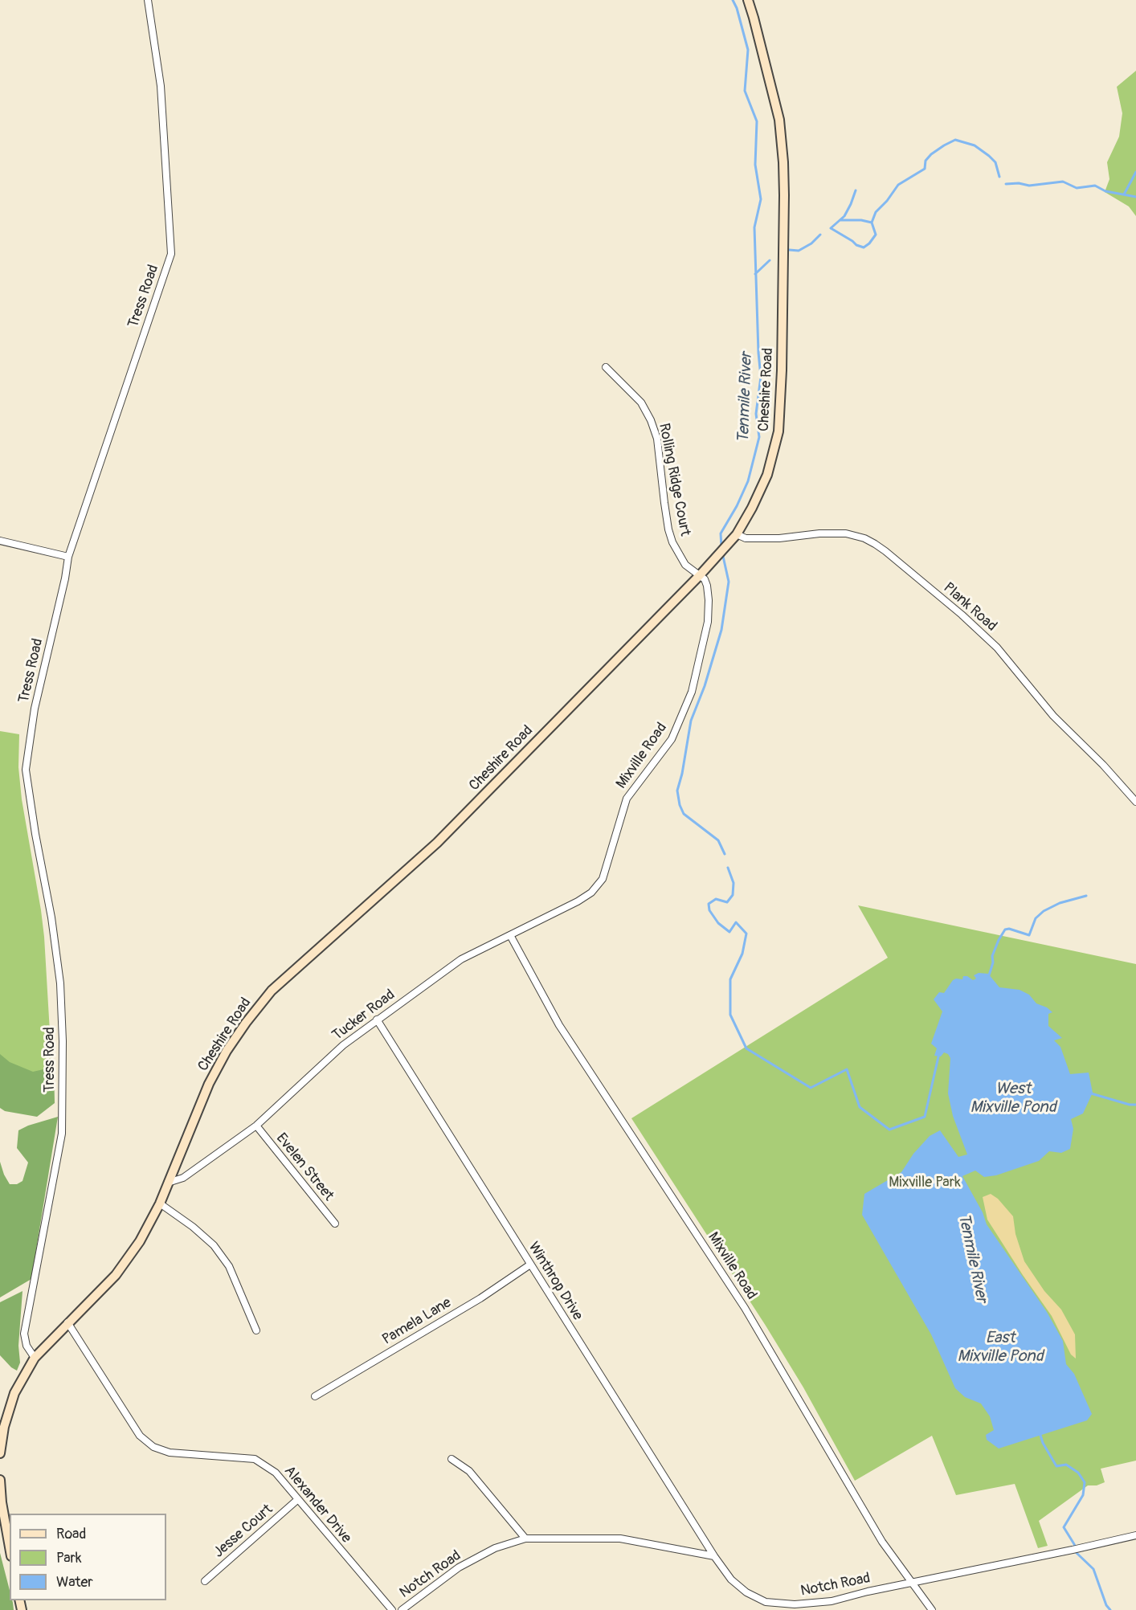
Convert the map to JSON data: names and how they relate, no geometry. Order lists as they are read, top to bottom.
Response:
{
  "streets": {
    "main road": ["Cheshire Road"],
    "street": [
      "Tress Road",
      "Rolling Ridge Court",
      "Plank Road",
      "Mixville Road",
      "Tucker Road",
      "Evelen Street",
      "Winthrop Drive",
      "Pamela Lane",
      "Alexander Drive",
      "Jesse Court",
      "Notch Road"
    ]
  },
  "crossings": [
    ["Tress Road", "Cheshire Road"],
    ["Cheshire Road", "Rolling Ridge Court"],
    ["Cheshire Road", "Plank Road"],
    ["Cheshire Road", "Mixville Road"],
    ["Cheshire Road", "Tucker Road"],
    ["Cheshire Road", "Alexander Drive"],
    ["Rolling Ridge Court", "Mixville Road"],
    ["Mixville Road", "Tucker Road"],
    ["Mixville Road", "Notch Road"],
    ["Tucker Road", "Evelen Street"],
    ["Tucker Road", "Winthrop Drive"],
    ["Winthrop Drive", "Pamela Lane"],
    ["Winthrop Drive", "Notch Road"],
    ["Alexander Drive", "Jesse Court"]
  ],
  "water": ["Tenmile River", "West Mixville Pond", "East Mixville Pond"],
  "parks": ["Mixville Park"],
  "legend": ["Road", "Park", "Water"]
}
